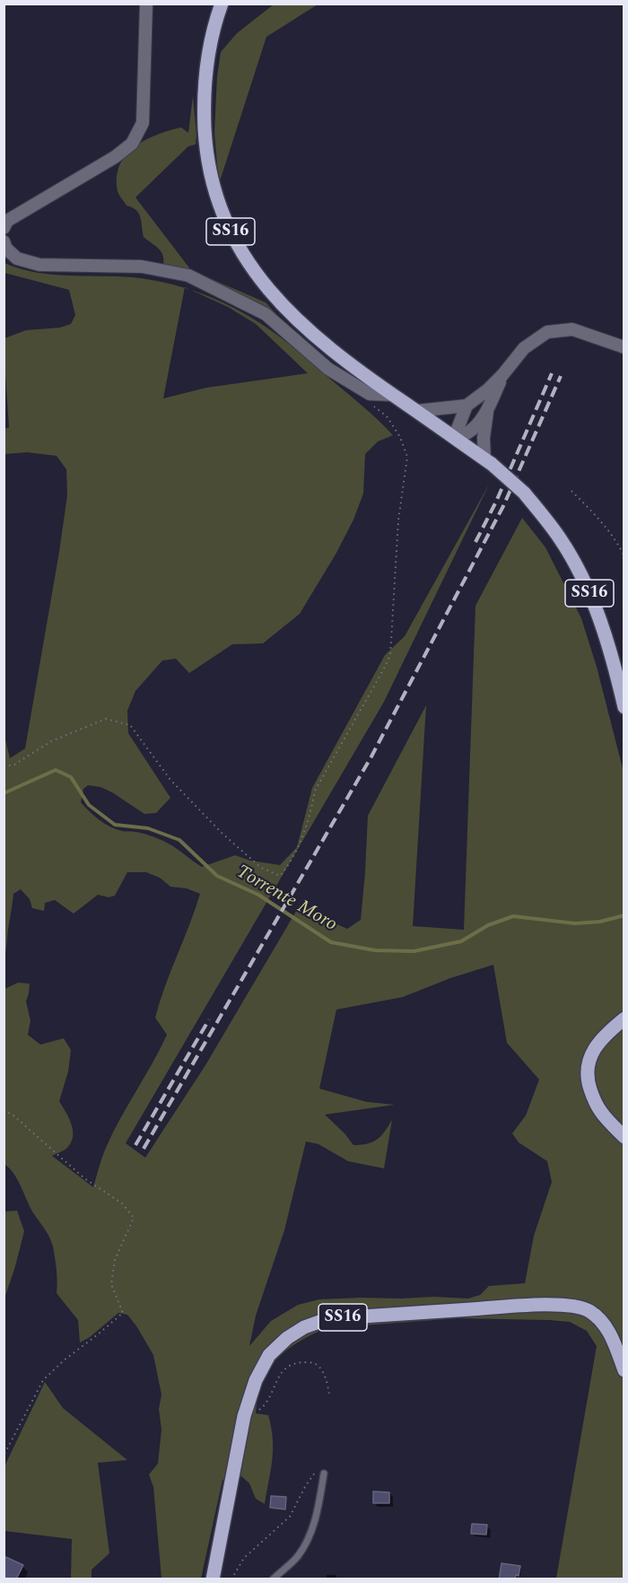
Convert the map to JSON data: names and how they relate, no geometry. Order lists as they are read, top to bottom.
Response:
{
  "streets": {
    "main road": ["SS16"]
  },
  "water": ["Torrente Moro"]
}
